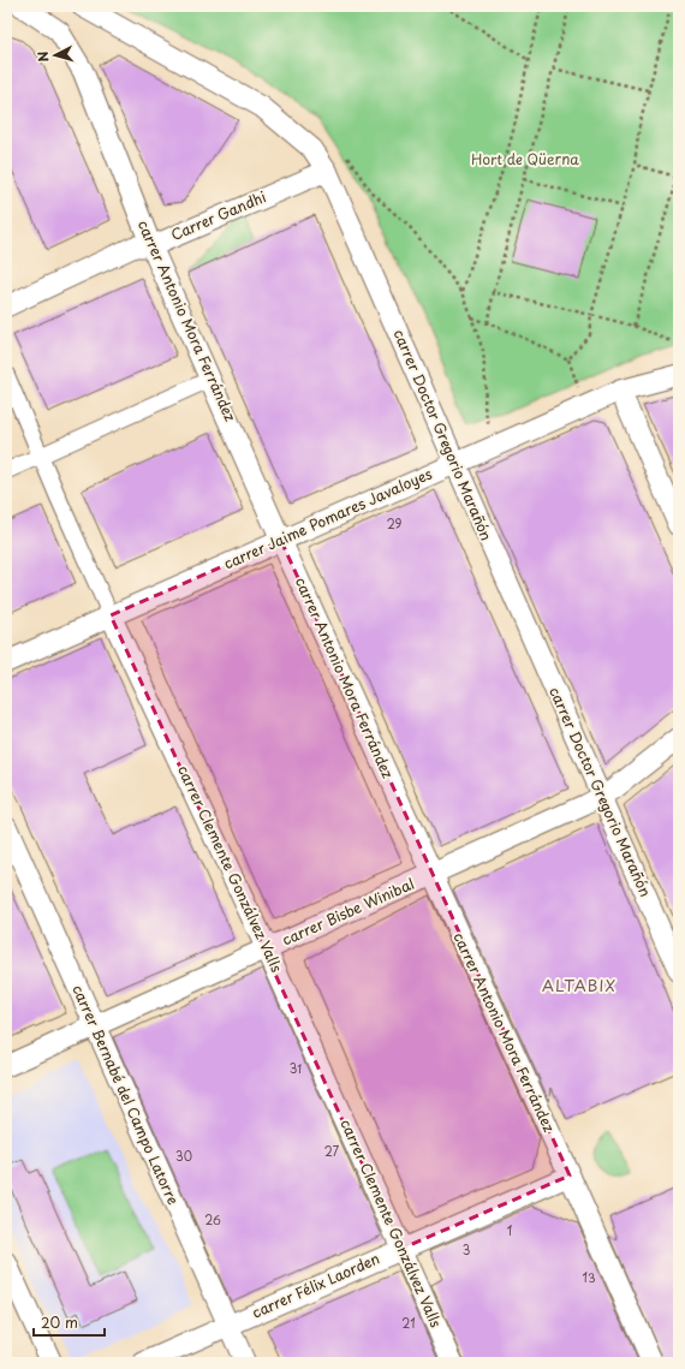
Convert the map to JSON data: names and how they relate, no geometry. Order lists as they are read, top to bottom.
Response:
{
  "streets": {
    "street": [
      "Carrer Gandhi",
      "carrer Antonio Mora Ferrández",
      "carrer Doctor Gregorio Marañón",
      "carrer Jaime Pomares Javaloyes",
      "carrer Clemente Gonzálvez Valls",
      "carrer Bisbe Winibal",
      "carrer Bernabé del Campo Latorre",
      "carrer Félix Laorden"
    ]
  },
  "crossings": [
    ["Carrer Gandhi", "carrer Antonio Mora Ferrández"],
    ["Carrer Gandhi", "carrer Doctor Gregorio Marañón"],
    ["carrer Antonio Mora Ferrández", "carrer Jaime Pomares Javaloyes"],
    ["carrer Antonio Mora Ferrández", "carrer Bisbe Winibal"],
    ["carrer Antonio Mora Ferrández", "carrer Félix Laorden"],
    ["carrer Doctor Gregorio Marañón", "carrer Jaime Pomares Javaloyes"],
    ["carrer Doctor Gregorio Marañón", "carrer Bisbe Winibal"],
    ["carrer Jaime Pomares Javaloyes", "carrer Clemente Gonzálvez Valls"],
    ["carrer Clemente Gonzálvez Valls", "carrer Bisbe Winibal"],
    ["carrer Clemente Gonzálvez Valls", "carrer Félix Laorden"],
    ["carrer Bisbe Winibal", "carrer Bernabé del Campo Latorre"],
    ["carrer Bernabé del Campo Latorre", "carrer Félix Laorden"]
  ],
  "districts": ["ALTABIX"],
  "parks": ["Hort de Qüerna"],
  "house_numbers": [
    "29",
    "31",
    "27",
    "30",
    "26",
    "1",
    "3",
    "13",
    "21"
  ],
  "scale_bar": "20 m",
  "north": "left"
}
